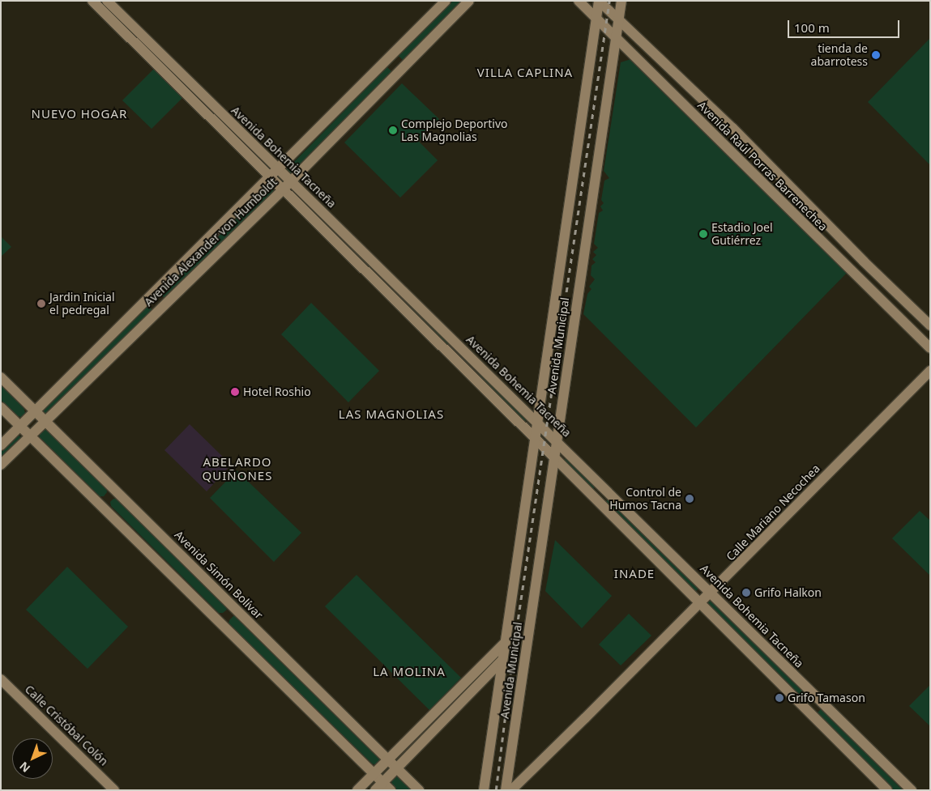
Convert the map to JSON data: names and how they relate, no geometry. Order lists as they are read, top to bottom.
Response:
{
  "streets": {
    "street": [
      "Avenida Bohemia Tacneña",
      "Avenida Raúl Porras Barrenechea",
      "Avenida Alexander von Humboldt",
      "Avenida Municipal",
      "Calle Mariano Necochea",
      "Avenida Simón Bolívar",
      "Calle Cristóbal Colón"
    ]
  },
  "crossings": [
    ["Avenida Bohemia Tacneña", "Avenida Alexander von Humboldt"],
    ["Avenida Bohemia Tacneña", "Avenida Municipal"],
    ["Avenida Bohemia Tacneña", "Calle Mariano Necochea"],
    ["Avenida Raúl Porras Barrenechea", "Avenida Municipal"],
    ["Avenida Alexander von Humboldt", "Avenida Simón Bolívar"]
  ],
  "districts": [
    "VILLA CAPLINA",
    "NUEVO HOGAR",
    "LAS MAGNOLIAS",
    "ABELARDO QUIÑONES",
    "INADE",
    "LA MOLINA"
  ],
  "places": [
    "tienda de abarrotess",
    "Complejo Deportivo Las Magnolias",
    "Estadio Joel Gutiérrez",
    "Jardin Inicial el pedregal",
    "Hotel Roshio",
    "Control de Humos Tacna",
    "Grifo Halkon",
    "Grifo Tamason"
  ],
  "scale_bar": "100 m",
  "north": "bottom left"
}
